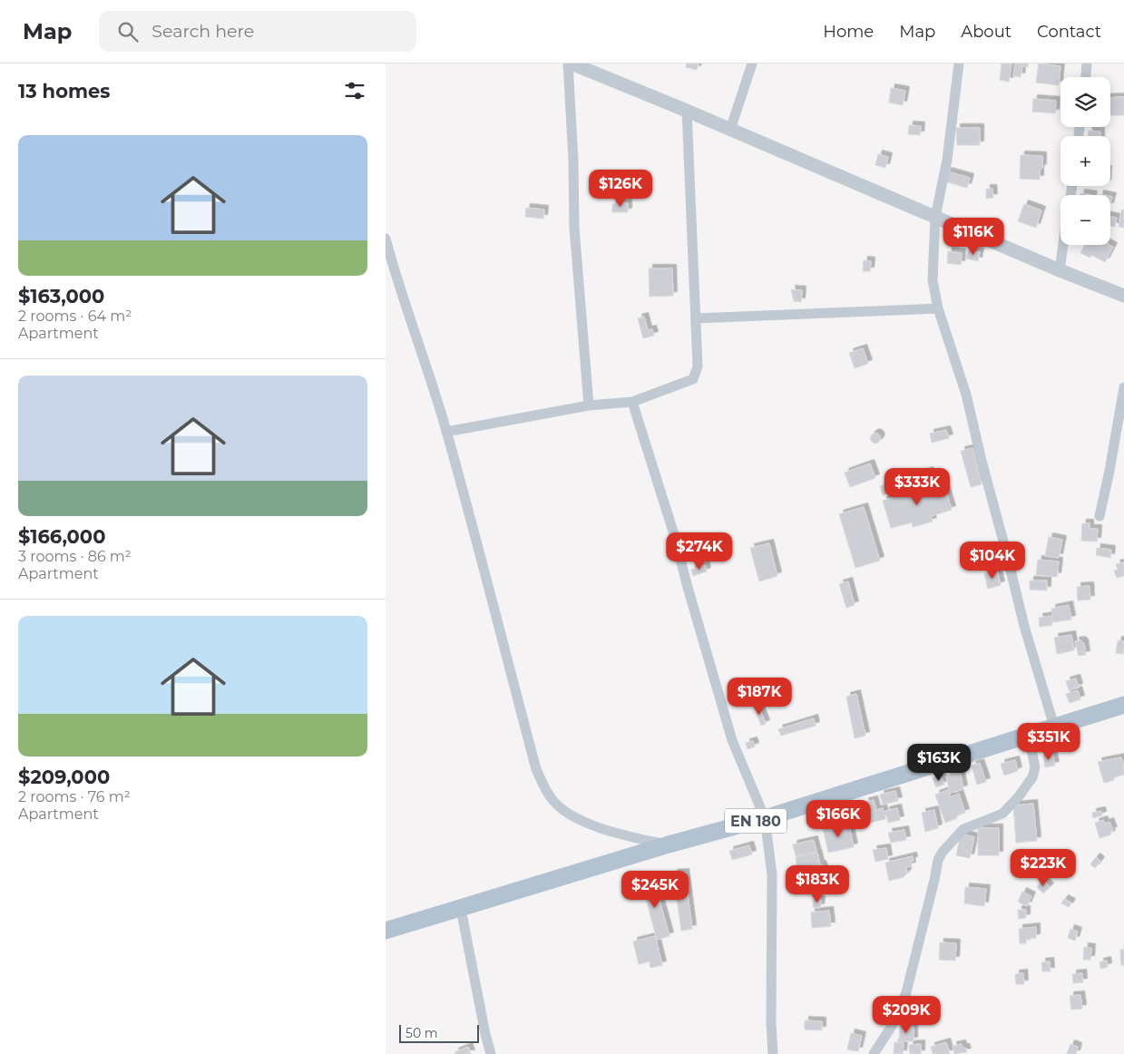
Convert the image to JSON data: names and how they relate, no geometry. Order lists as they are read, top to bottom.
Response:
{
  "streets": {
    "main road": ["EN 180"]
  },
  "scale_bar": "50 m",
  "page": {
    "header": "Map",
    "search": "Search here",
    "nav": [
      "Home",
      "Map",
      "About",
      "Contact"
    ],
    "heading": "13 homes",
    "map_buttons": ["+", "−"],
    "list": [
      {
        "name": "$163,000",
        "note": "2 rooms · 64 m² · Apartment"
      },
      {
        "name": "$166,000",
        "note": "3 rooms · 86 m² · Apartment"
      },
      {
        "name": "$209,000",
        "note": "2 rooms · 76 m² · Apartment"
      }
    ],
    "price": [
      "$126K",
      "$116K",
      "$333K",
      "$274K",
      "$104K",
      "$187K",
      "$351K",
      "$163K",
      "$166K",
      "$223K",
      "$183K",
      "$245K",
      "$209K"
    ],
    "scale": "50 m"
  }
}
